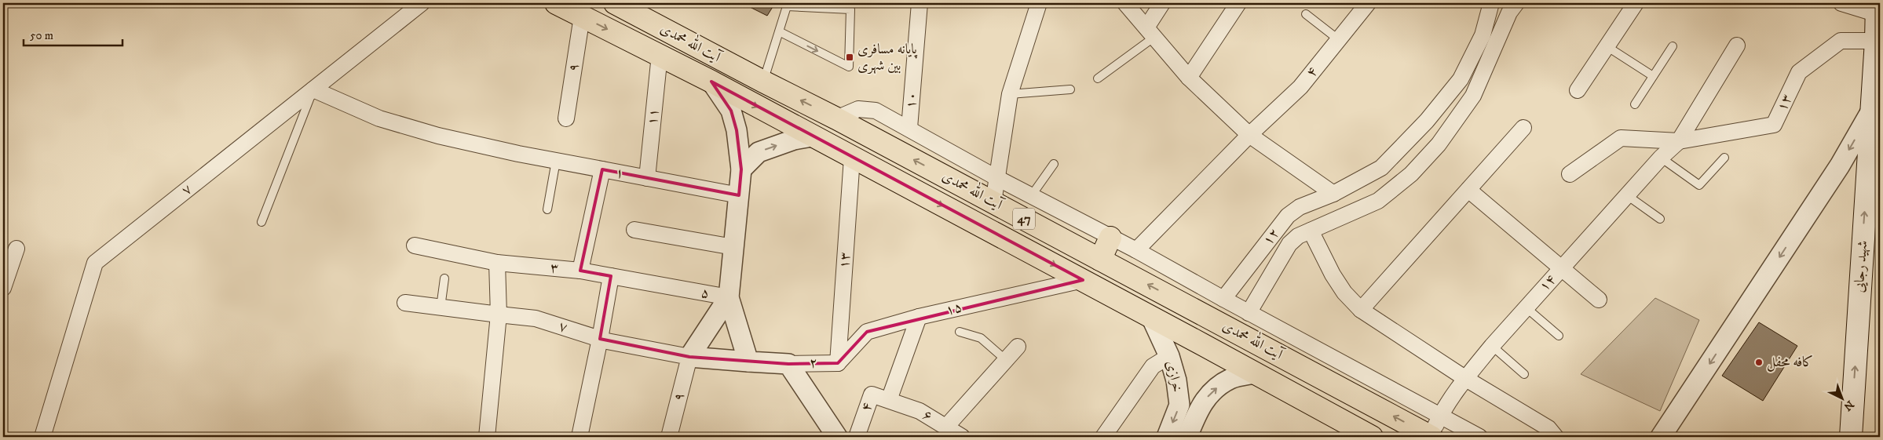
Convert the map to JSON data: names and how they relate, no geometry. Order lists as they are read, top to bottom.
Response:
{
  "streets": {
    "main road": ["آیت الله محمدی", "47", "شهید رجایی"],
    "street": [
      "۹",
      "۴",
      "۱۰",
      "۱۳",
      "۱۱",
      "۱",
      "۷",
      "۱۲",
      "۳",
      "۱۴",
      "۵",
      "۱۵",
      "۲",
      "خرازی",
      "۶"
    ]
  },
  "crossings": [
    ["آیت الله محمدی", "۹"],
    ["آیت الله محمدی", "۱۳"],
    ["آیت الله محمدی", "۱۱"],
    ["آیت الله محمدی", "۱۴"],
    ["آیت الله محمدی", "۱۵"],
    ["آیت الله محمدی", "خرازی"],
    ["۹", "۷"],
    ["۹", "۵"],
    ["۴", "۶"],
    ["۱۳", "شهید رجایی"],
    ["۱۳", "۱۴"],
    ["۱۳", "۱۵"],
    ["۱۳", "۲"],
    ["۱۱", "۱"],
    ["۱", "۳"],
    ["۷", "۵"],
    ["۷", "۲"],
    ["۳", "۵"],
    ["۱۵", "۲"]
  ],
  "one_way": ["شهید رجایی", "خرازی"],
  "places": {
    "transit": ["پایانه مسافری بین شهری"],
    "other": ["کافه محفل"]
  },
  "scale_bar": "50 m",
  "north": "bottom right"
}
